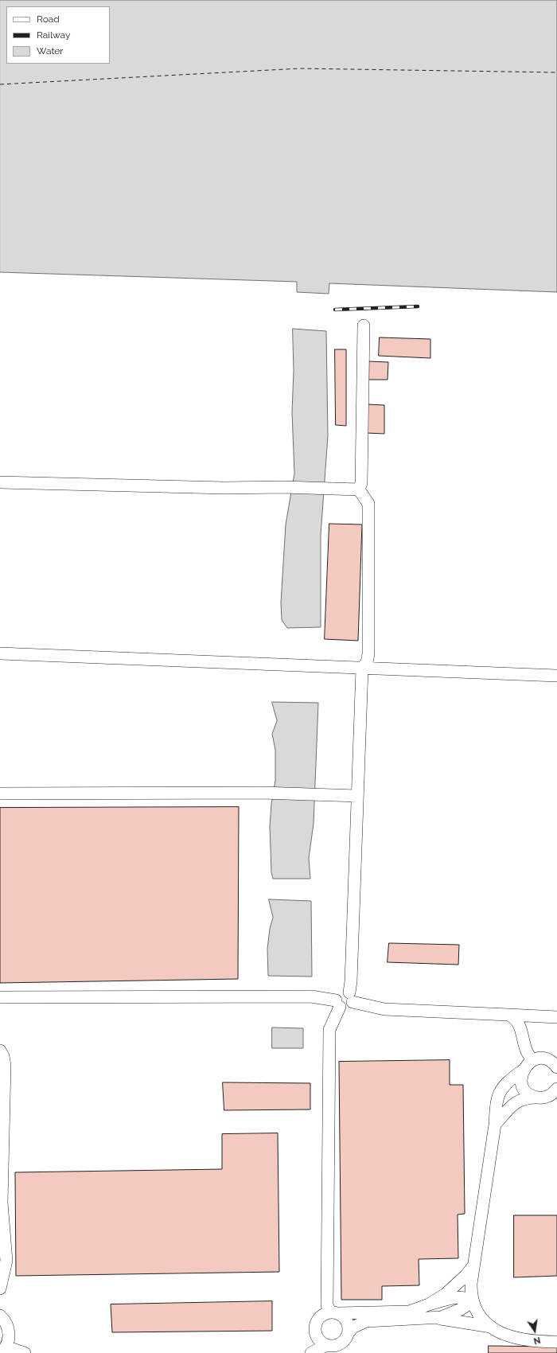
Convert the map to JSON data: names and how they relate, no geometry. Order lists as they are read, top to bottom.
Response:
{
  "legend": ["Road", "Railway", "Water"],
  "north": "bottom"
}
